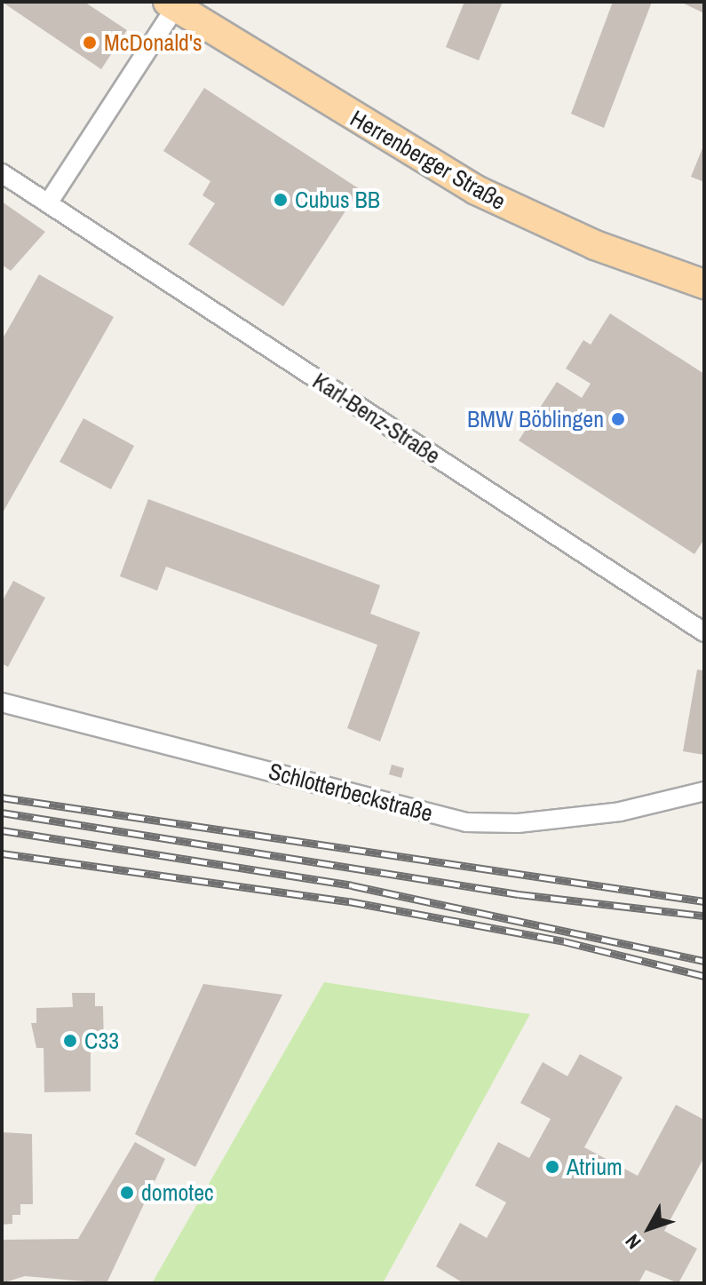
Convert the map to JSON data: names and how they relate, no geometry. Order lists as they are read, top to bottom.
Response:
{
  "streets": {
    "main road": ["Herrenberger Straße"],
    "street": ["Karl-Benz-Straße", "Schlotterbeckstraße"]
  },
  "places": [
    "McDonald's",
    "Cubus BB",
    "BMW Böblingen",
    "C33",
    "Atrium",
    "domotec"
  ],
  "north": "bottom left"
}
